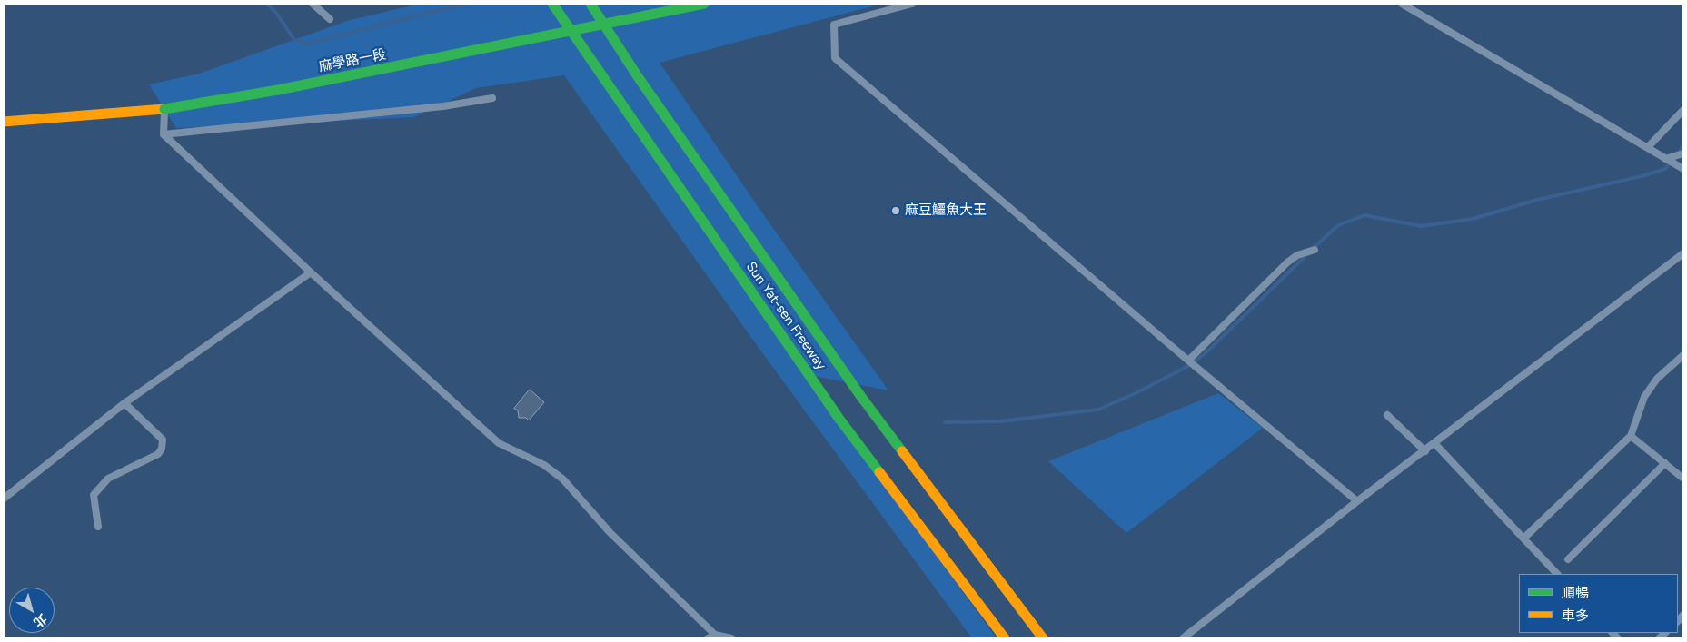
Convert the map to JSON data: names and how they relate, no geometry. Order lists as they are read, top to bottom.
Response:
{
  "streets": {
    "main road": ["麻學路一段", "Sun Yat-sen Freeway"]
  },
  "places": ["麻豆鱷魚大王"],
  "legend": ["順暢", "車多"],
  "north": "bottom right"
}
